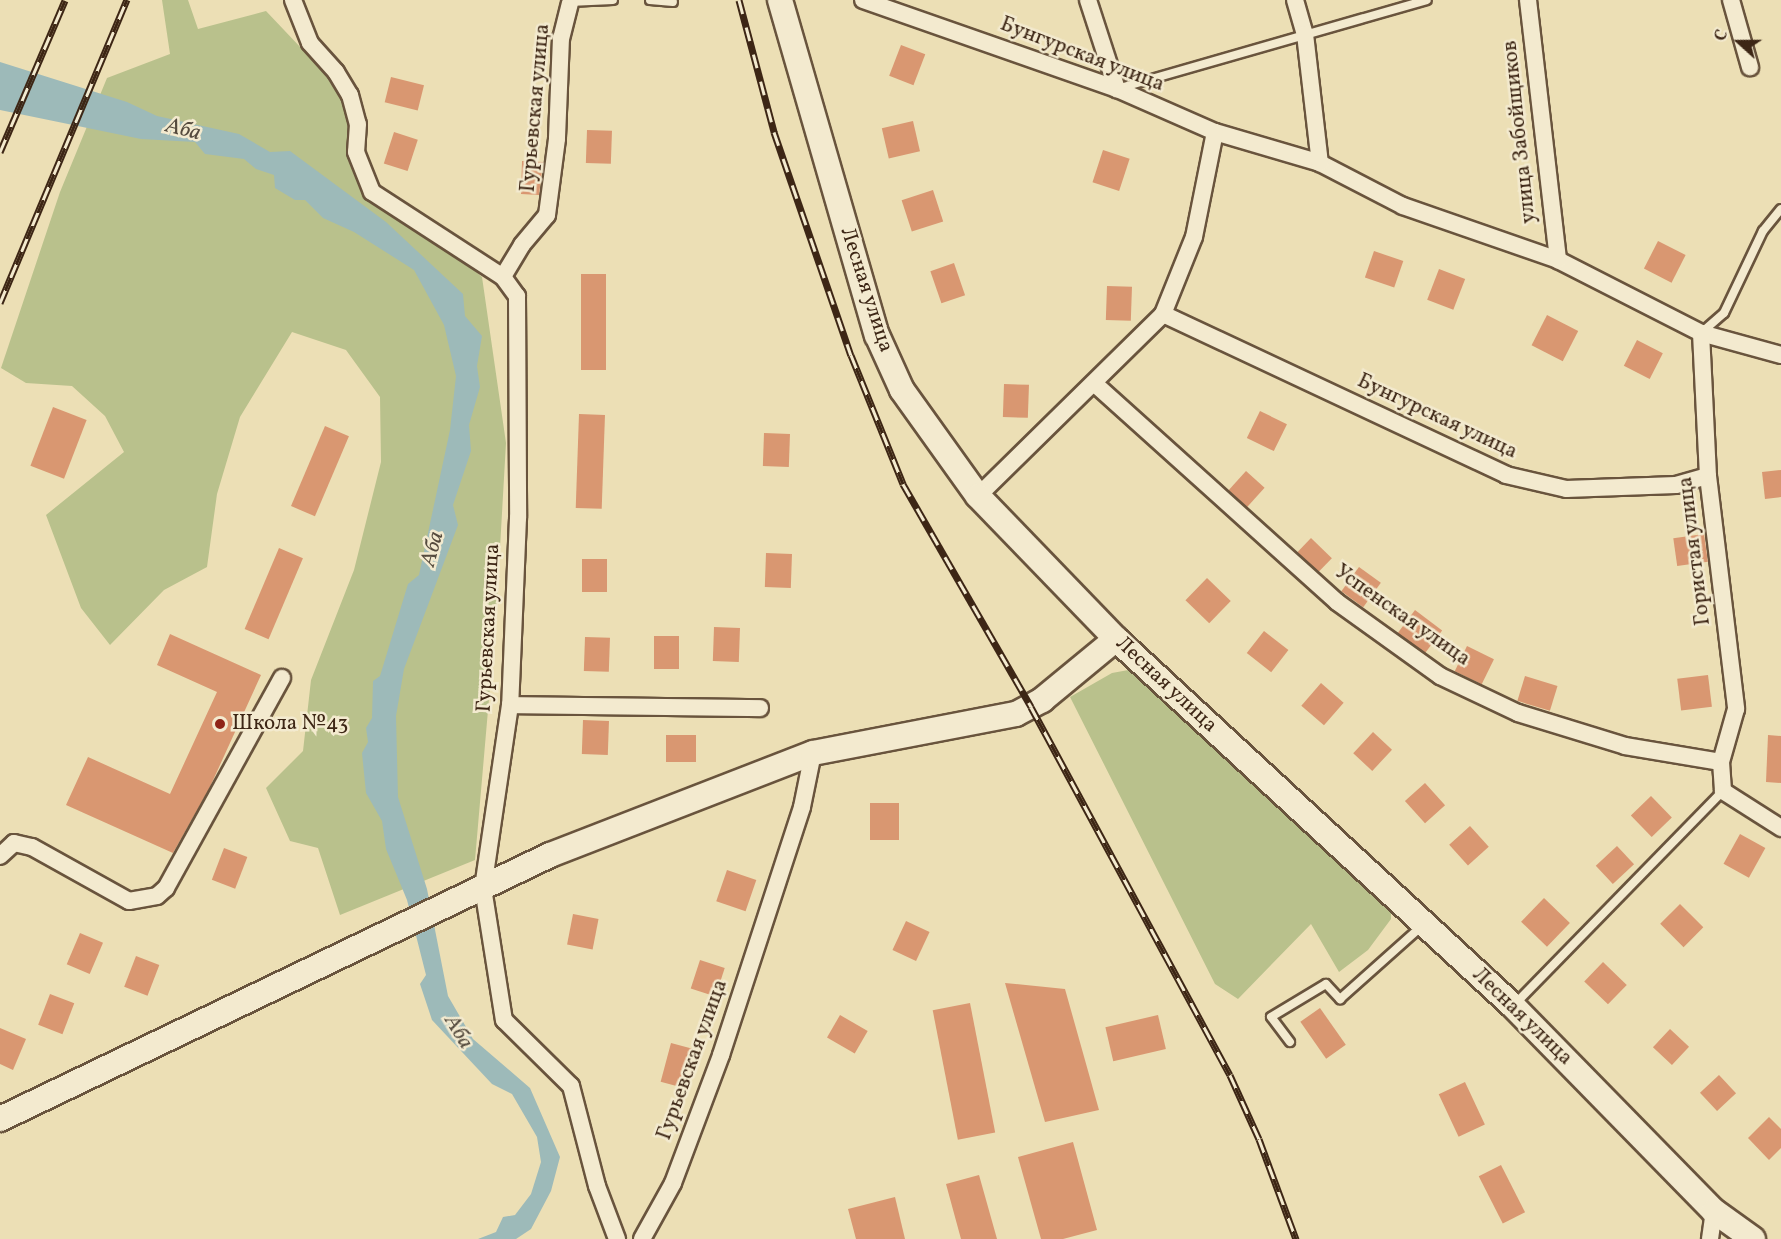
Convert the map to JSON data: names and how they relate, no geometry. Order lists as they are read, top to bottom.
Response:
{
  "streets": {
    "main road": ["Лесная улица"],
    "street": [
      "Бунгурская улица",
      "Гурьевская улица",
      "улица Забойщиков",
      "Гористая улица",
      "Успенская улица"
    ]
  },
  "crossings": [
    ["Бунгурская улица", "улица Забойщиков"],
    ["Бунгурская улица", "Гористая улица"],
    ["Гористая улица", "Успенская улица"]
  ],
  "water": ["Аба"],
  "places": ["Школа №43"],
  "north": "left"
}
